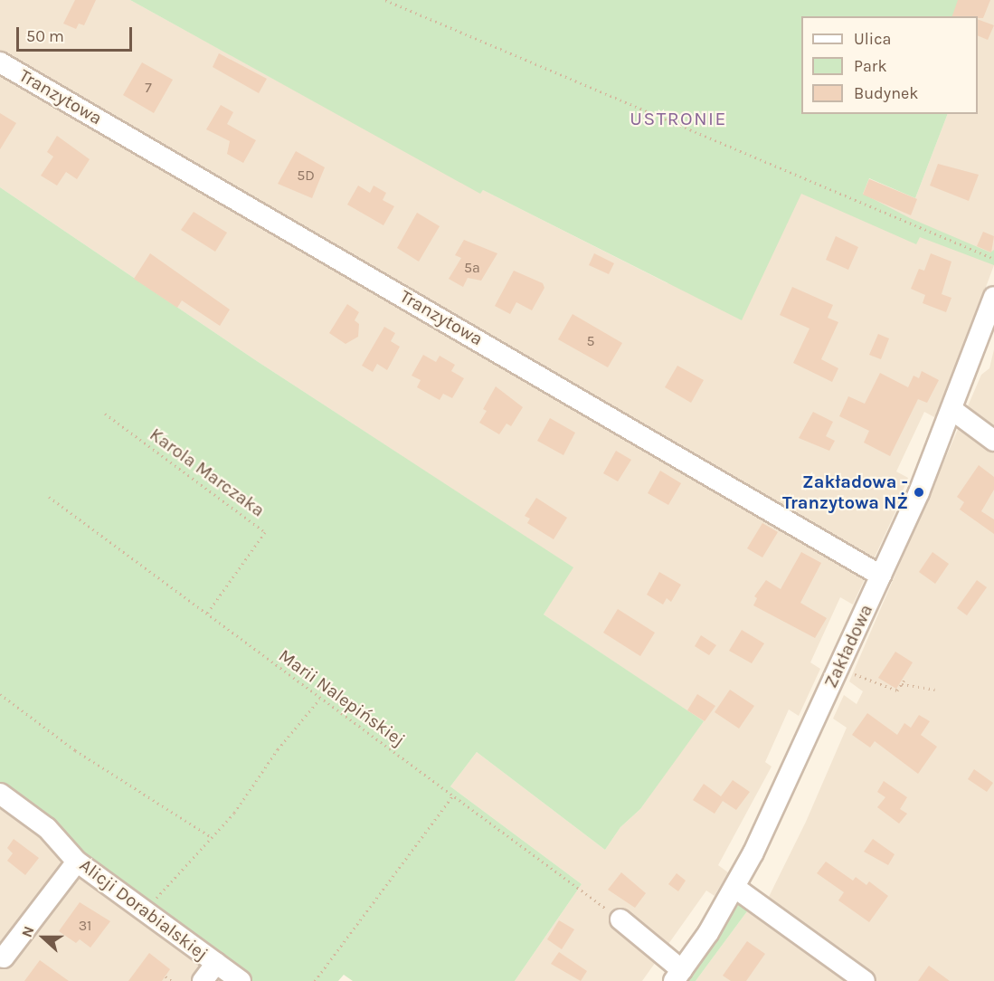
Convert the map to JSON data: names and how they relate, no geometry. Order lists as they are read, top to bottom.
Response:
{
  "streets": {
    "street": ["Tranzytowa", "Zakładowa", "Alicji Dorabialskiej"],
    "path": ["Karola Marczaka", "Marii Nalepińskiej"]
  },
  "crossings": [
    ["Tranzytowa", "Zakładowa"],
    ["Karola Marczaka", "Marii Nalepińskiej"]
  ],
  "districts": ["USTRONIE"],
  "places": ["Zakładowa - Tranzytowa NŻ"],
  "house_numbers": [
    "7",
    "5D",
    "5a",
    "5",
    "31"
  ],
  "legend": ["Ulica", "Park", "Budynek"],
  "scale_bar": "50 m",
  "north": "left"
}
